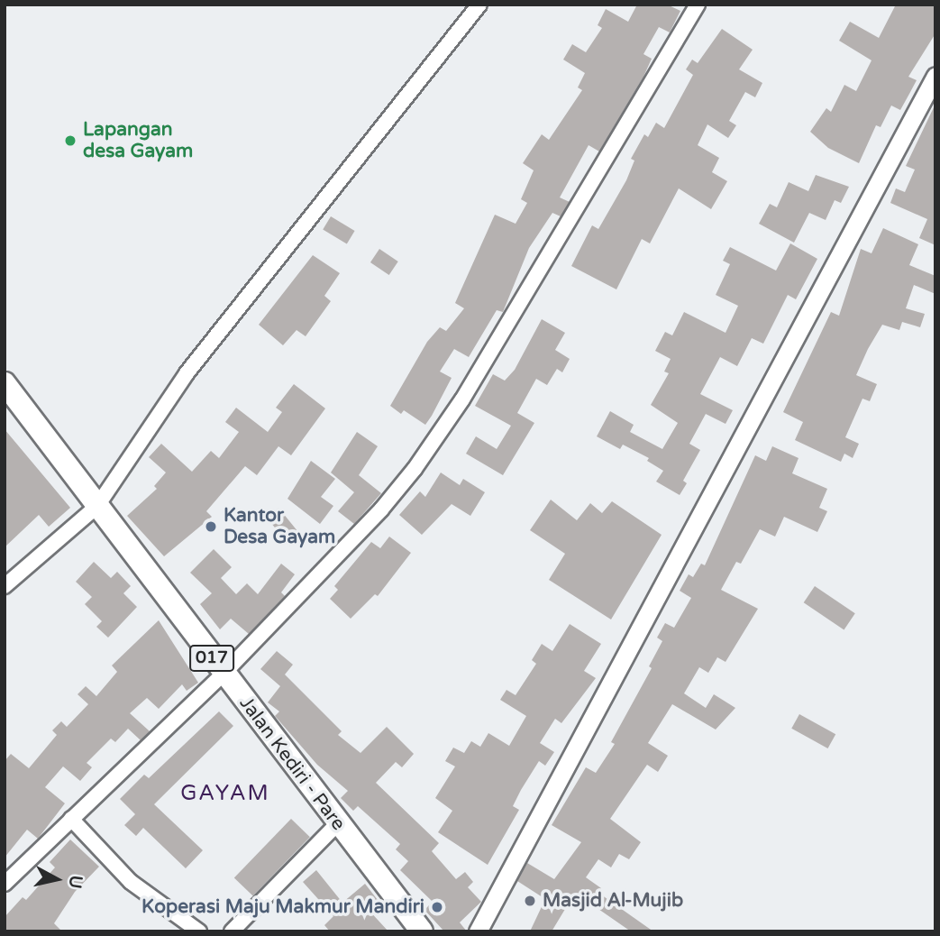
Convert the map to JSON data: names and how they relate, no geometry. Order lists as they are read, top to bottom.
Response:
{
  "streets": {
    "main road": ["017", "Jalan Kediri - Pare"]
  },
  "districts": ["GAYAM"],
  "places": [
    "Lapangan desa Gayam",
    "Kantor Desa Gayam",
    "Masjid Al-Mujib",
    "Koperasi Maju Makmur Mandiri"
  ],
  "north": "right"
}
